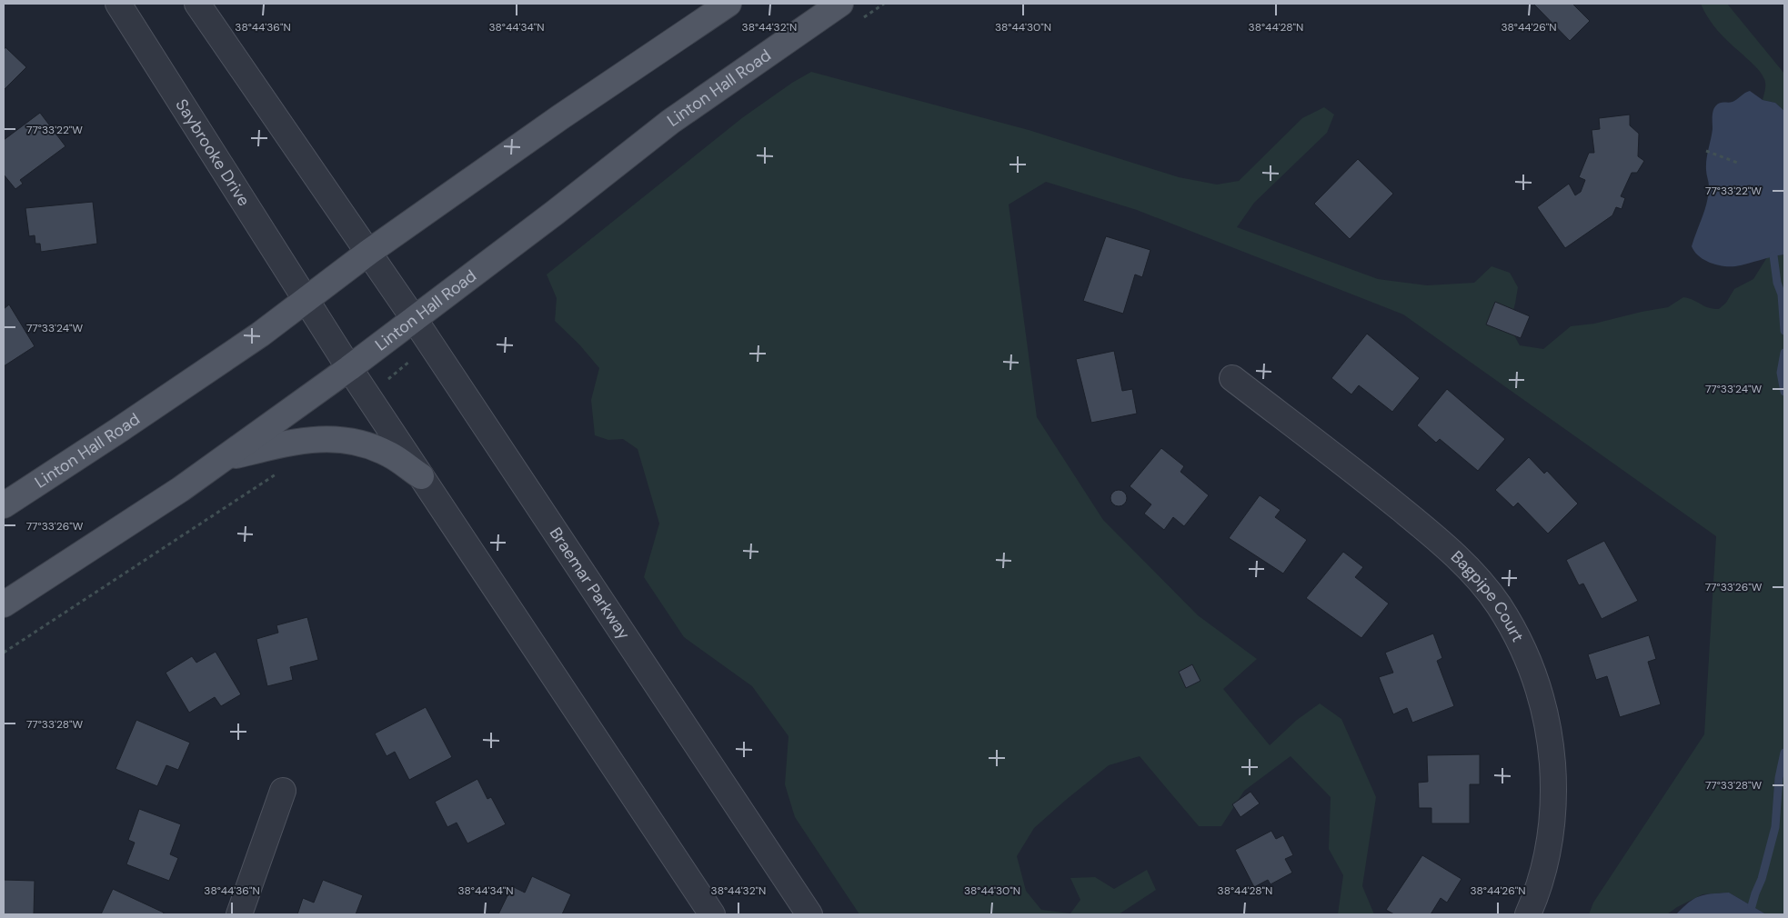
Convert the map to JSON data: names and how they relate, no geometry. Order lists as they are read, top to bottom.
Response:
{
  "streets": {
    "main road": ["Linton Hall Road"],
    "street": ["Saybrooke Drive", "Braemar Parkway", "Bagpipe Court"]
  },
  "crossings": [
    ["Linton Hall Road", "Saybrooke Drive"],
    ["Linton Hall Road", "Braemar Parkway"]
  ],
  "coordinates": [
    "38°44'36\"N",
    "38°44'34\"N",
    "38°44'32\"N",
    "38°44'30\"N",
    "38°44'28\"N",
    "38°44'26\"N",
    "77°33'22\"W",
    "77°33'24\"W",
    "77°33'26\"W",
    "77°33'28\"W"
  ]
}
